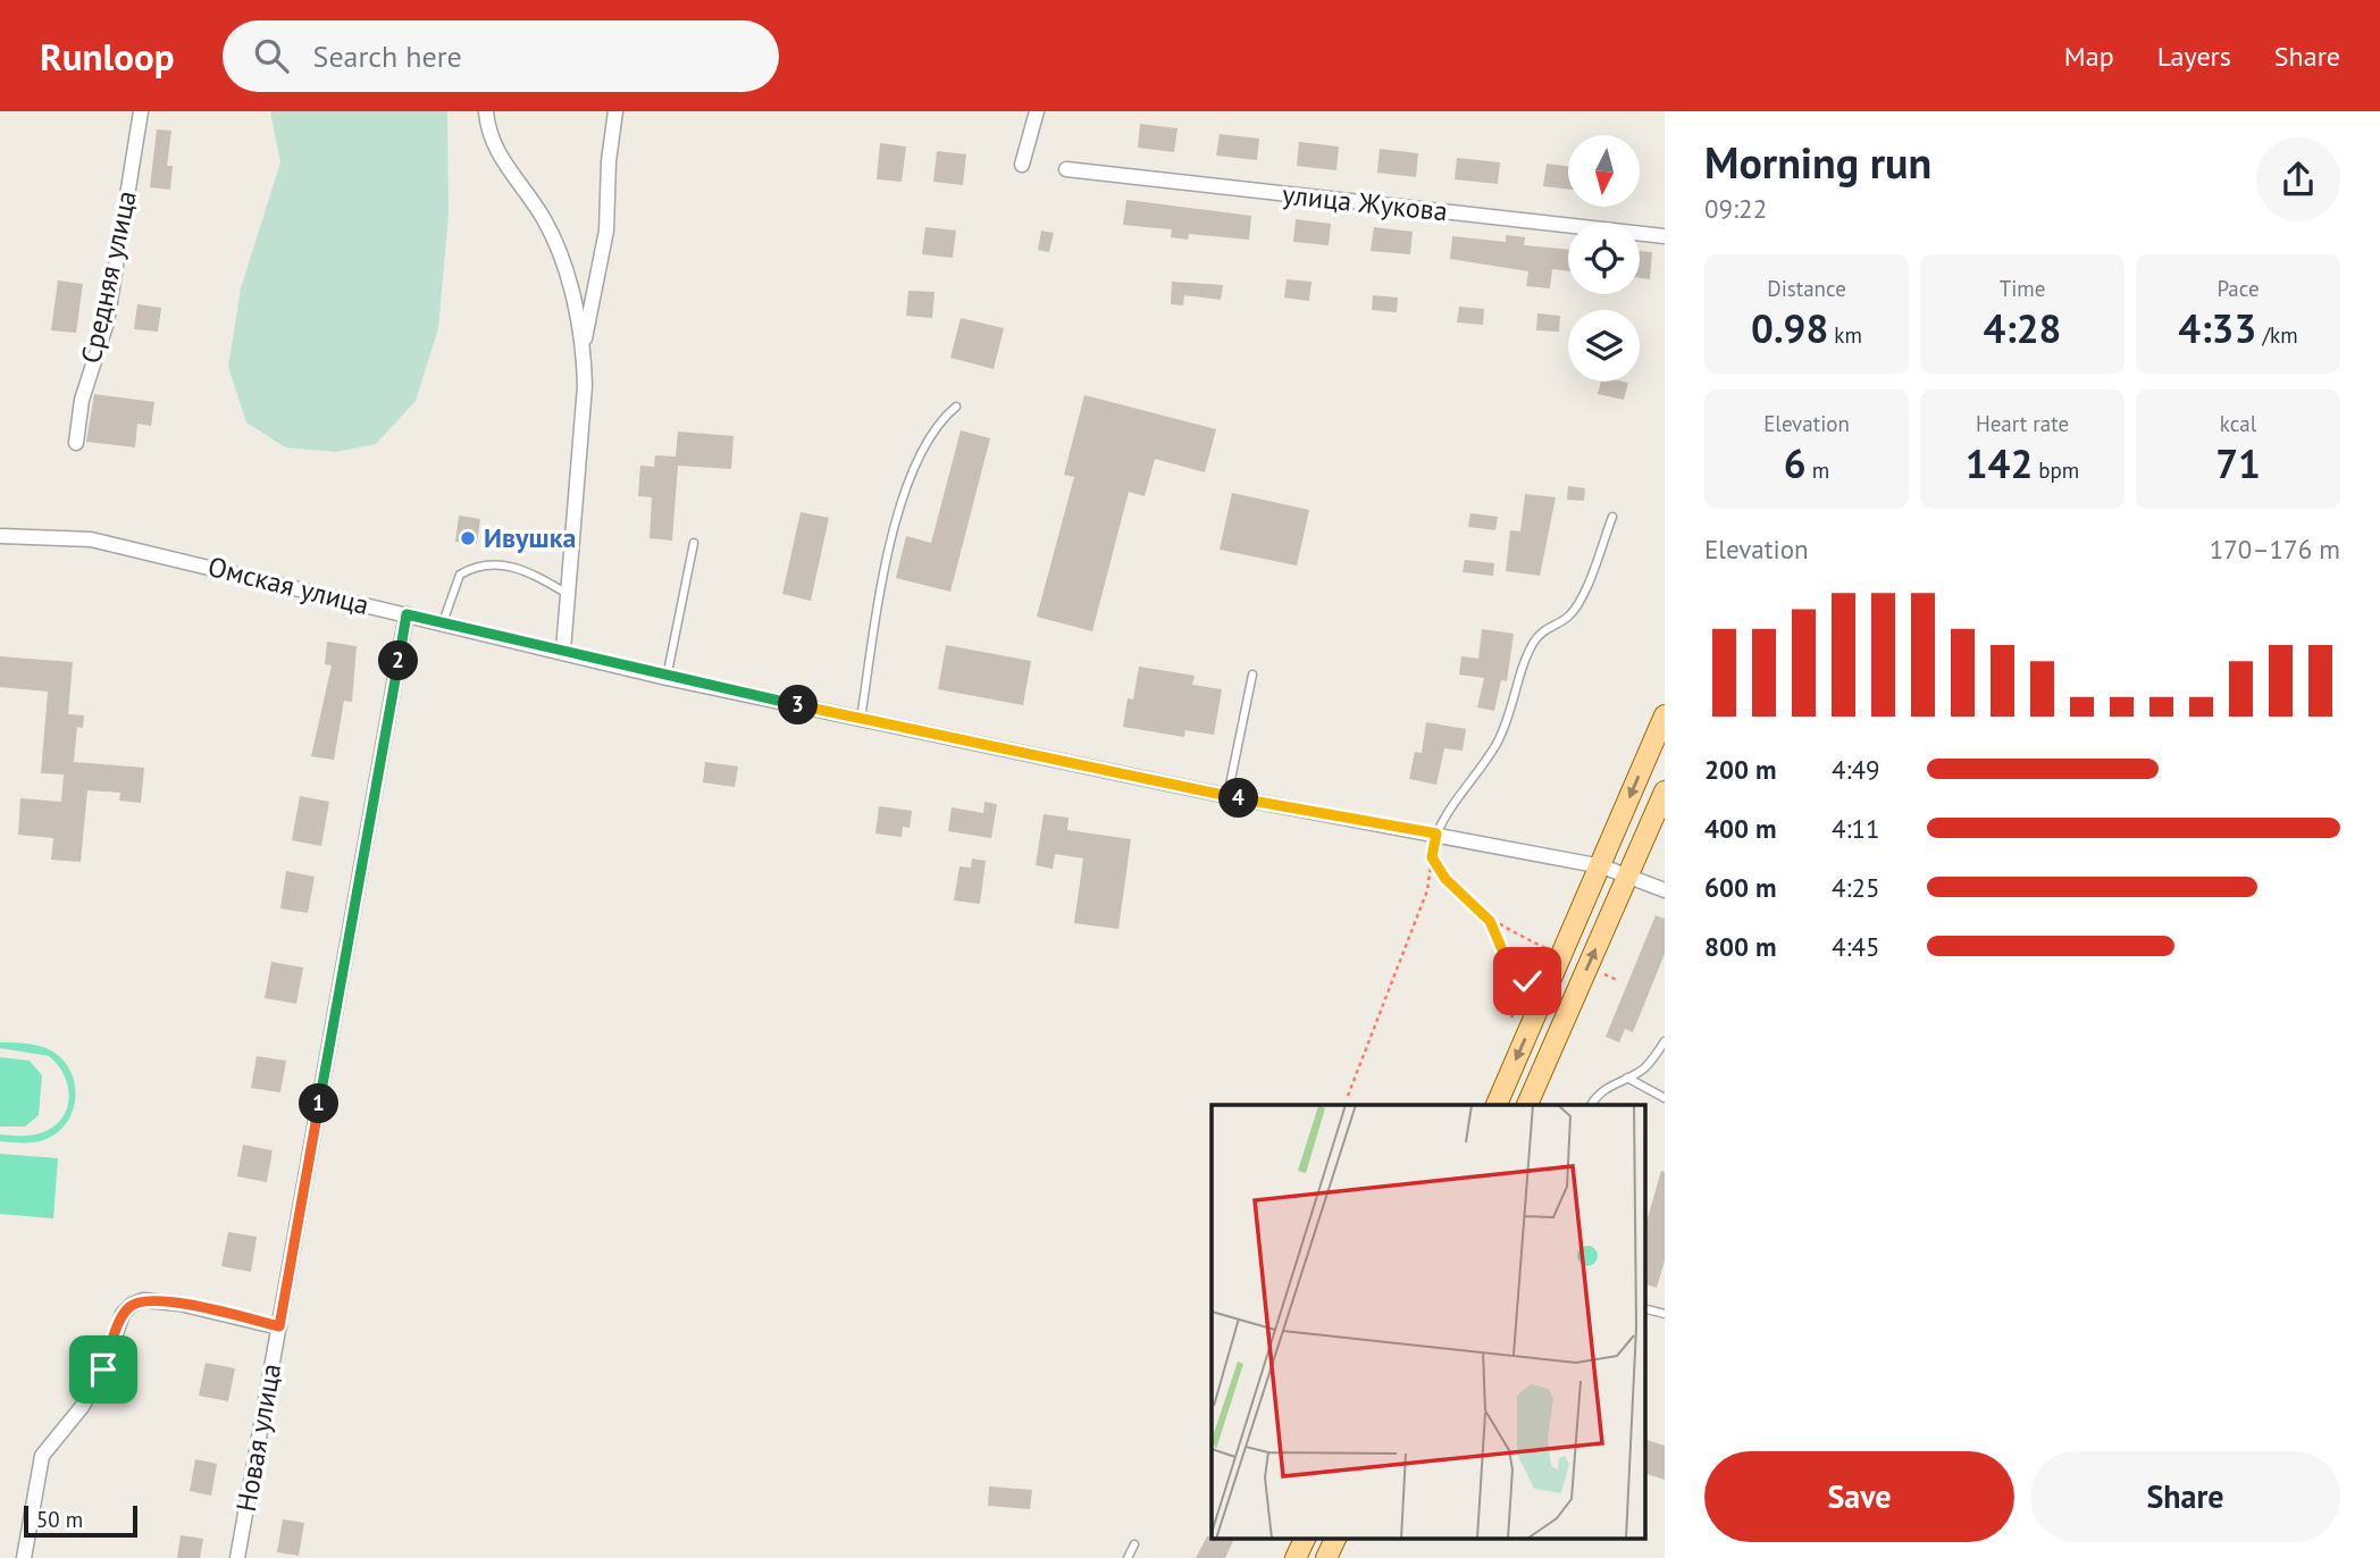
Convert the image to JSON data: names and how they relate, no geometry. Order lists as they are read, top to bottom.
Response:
{
  "streets": {
    "street": [
      "улица Жукова",
      "Средняя улица",
      "Омская улица",
      "Новая улица"
    ]
  },
  "crossings": [
    ["Омская улица", "Новая улица"]
  ],
  "places": ["Ивушка"],
  "scale_bar": "50 m",
  "north": "bottom",
  "page": {
    "header": "Runloop",
    "search": "Search here",
    "nav": ["Map", "Layers", "Share"],
    "heading": ["Morning run", "09:22"],
    "stats": [
      ["Distance", "0.98 km"],
      ["Time", "4:28"],
      ["Pace", "4:33 /km"],
      ["Elevation", "6 m"],
      ["Heart rate", "142 bpm"],
      ["kcal", "71"]
    ],
    "chart": ["Elevation", "170–176 m"],
    "pins": [
      "2",
      "3",
      "4",
      "1"
    ],
    "list": [
      {
        "name": "200 m",
        "note": "4:49"
      },
      {
        "name": "400 m",
        "note": "4:11"
      },
      {
        "name": "600 m",
        "note": "4:25"
      },
      {
        "name": "800 m",
        "note": "4:45"
      }
    ],
    "buttons": ["Save", "Share"],
    "scale": "50 m"
  }
}
